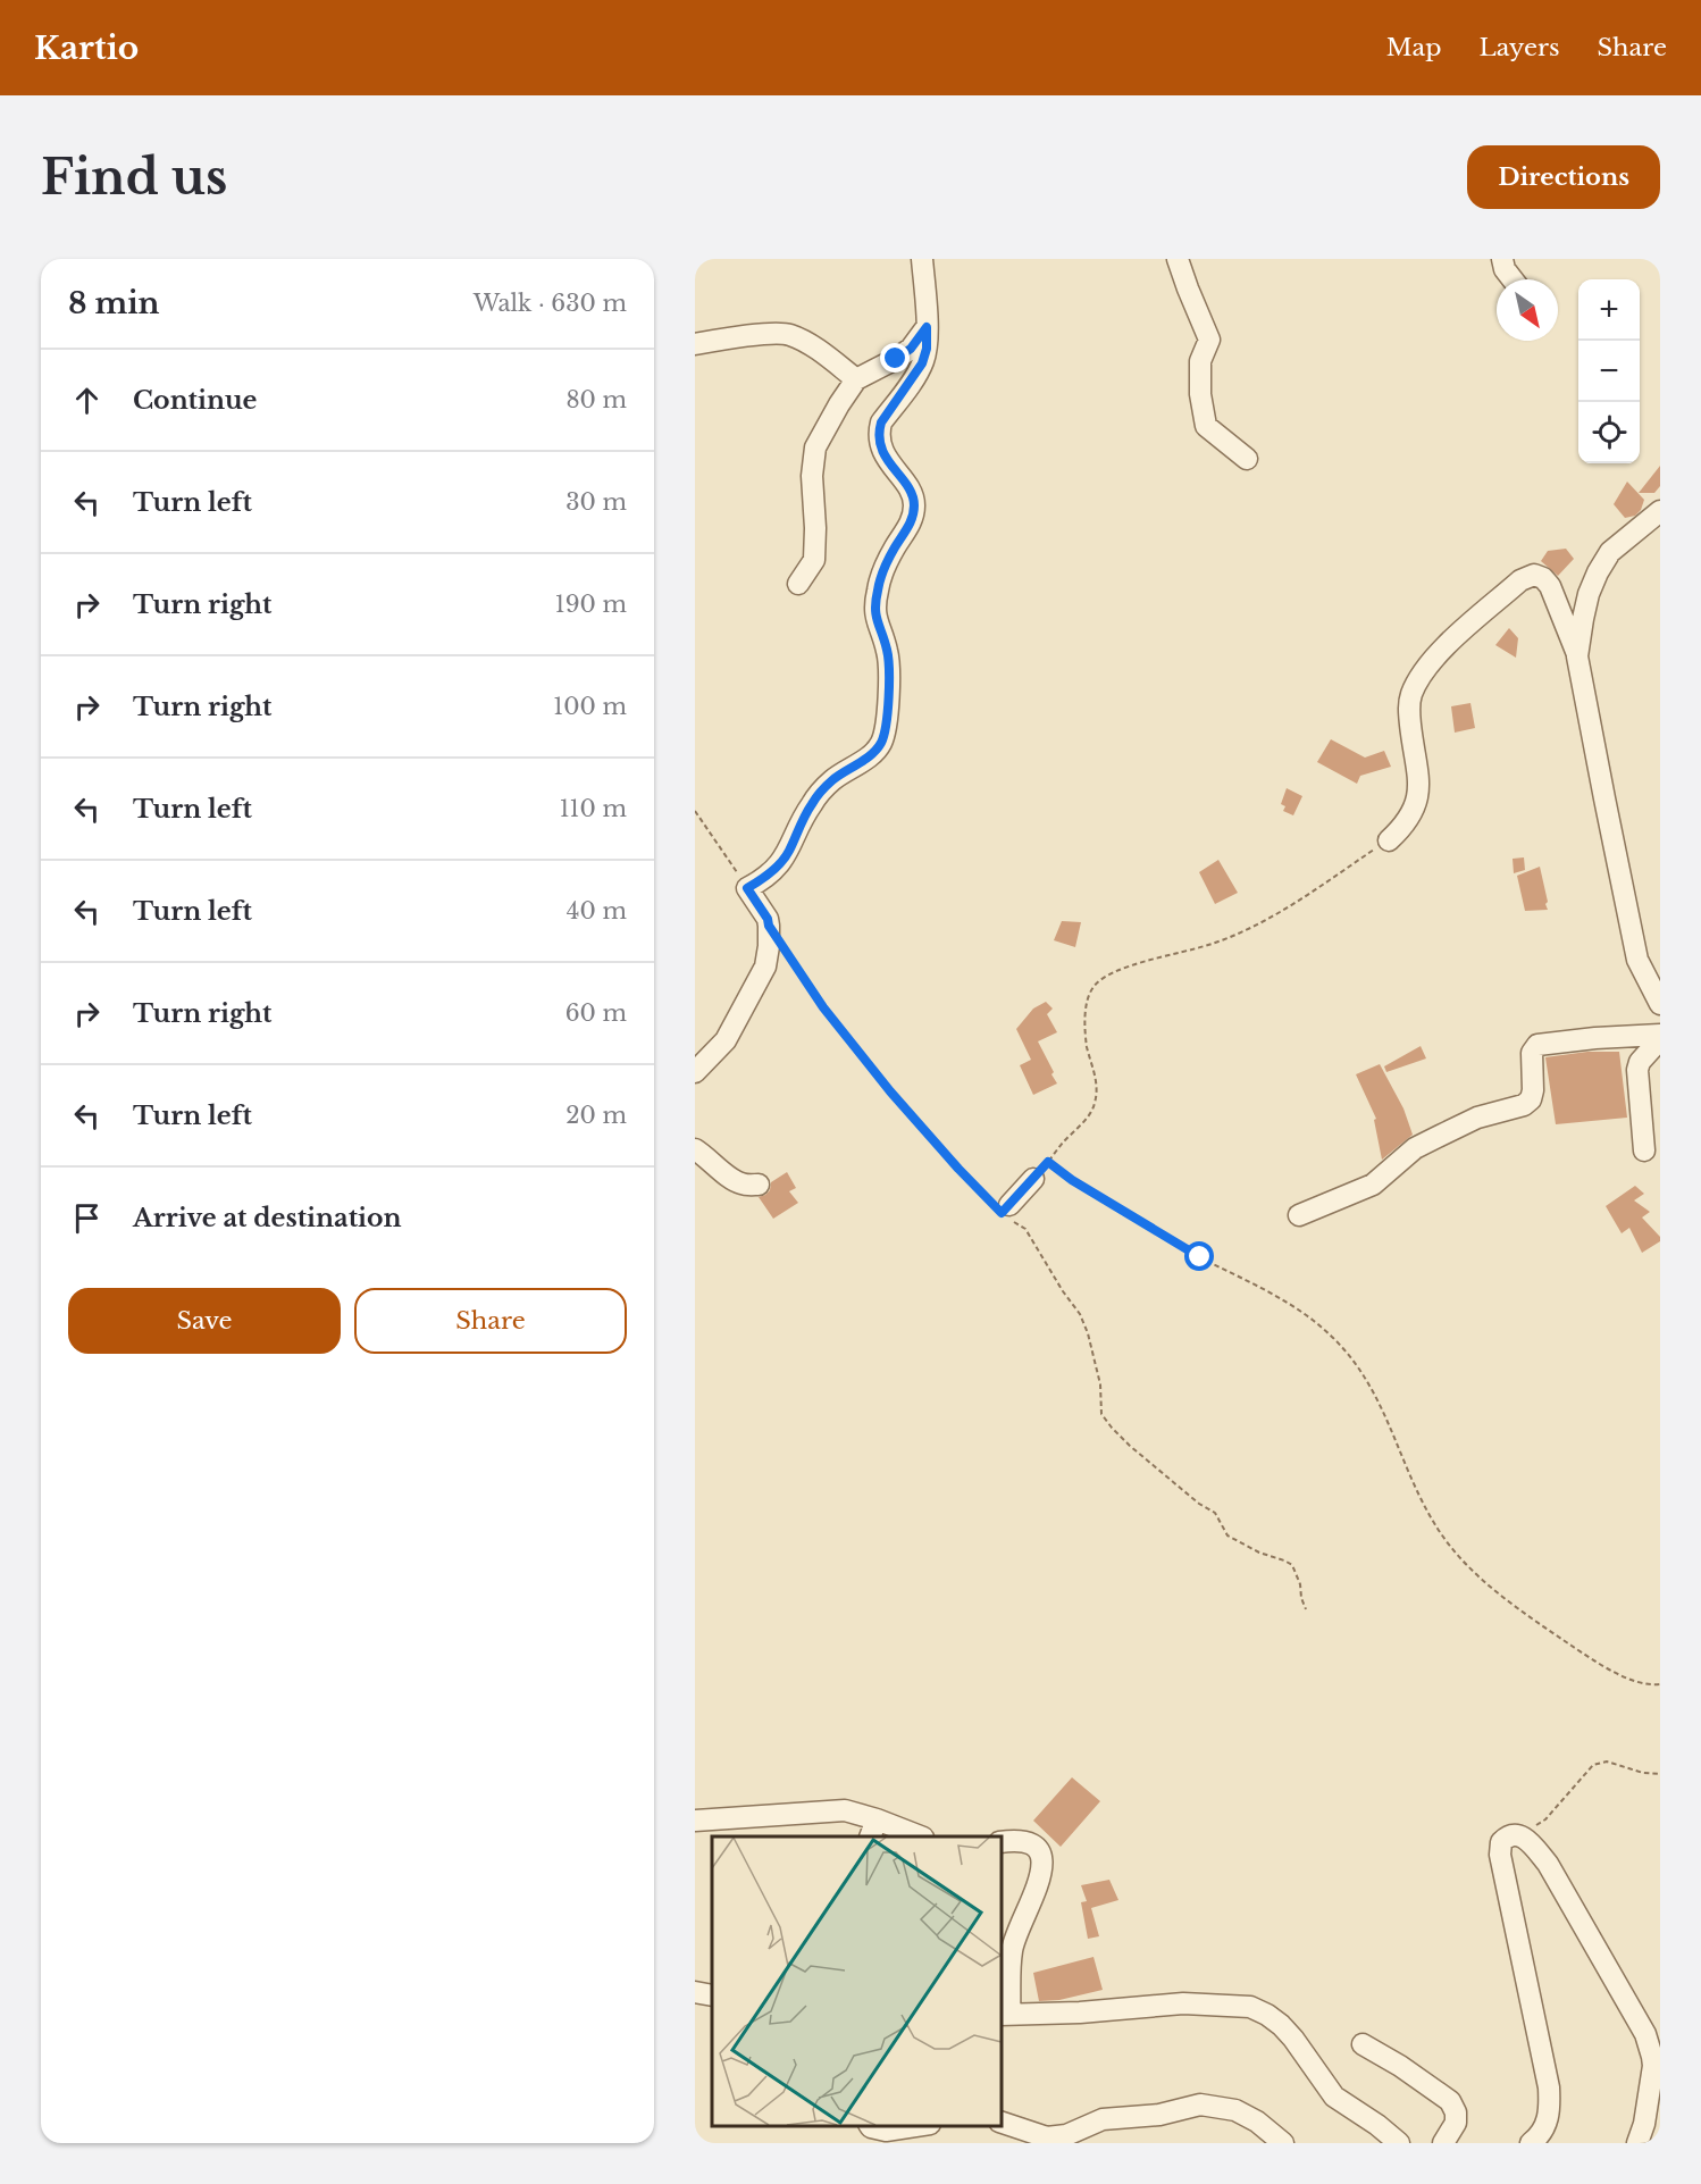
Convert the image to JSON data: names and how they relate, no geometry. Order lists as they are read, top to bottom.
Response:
{
  "north": "bottom right",
  "page": {
    "header": "Kartio",
    "nav": ["Map", "Layers", "Share"],
    "buttons": [
      "Directions",
      ["Save", "Share"]
    ],
    "title": "Find us",
    "heading": ["8 min", "Walk · 630 m"],
    "map_buttons": ["+", "−"],
    "list": [
      ["Continue", "80 m"],
      ["Turn left", "30 m"],
      ["Turn right", "190 m"],
      ["Turn right", "100 m"],
      ["Turn left", "110 m"],
      ["Turn left", "40 m"],
      ["Turn right", "60 m"],
      ["Turn left", "20 m"],
      "Arrive at destination"
    ]
  }
}
